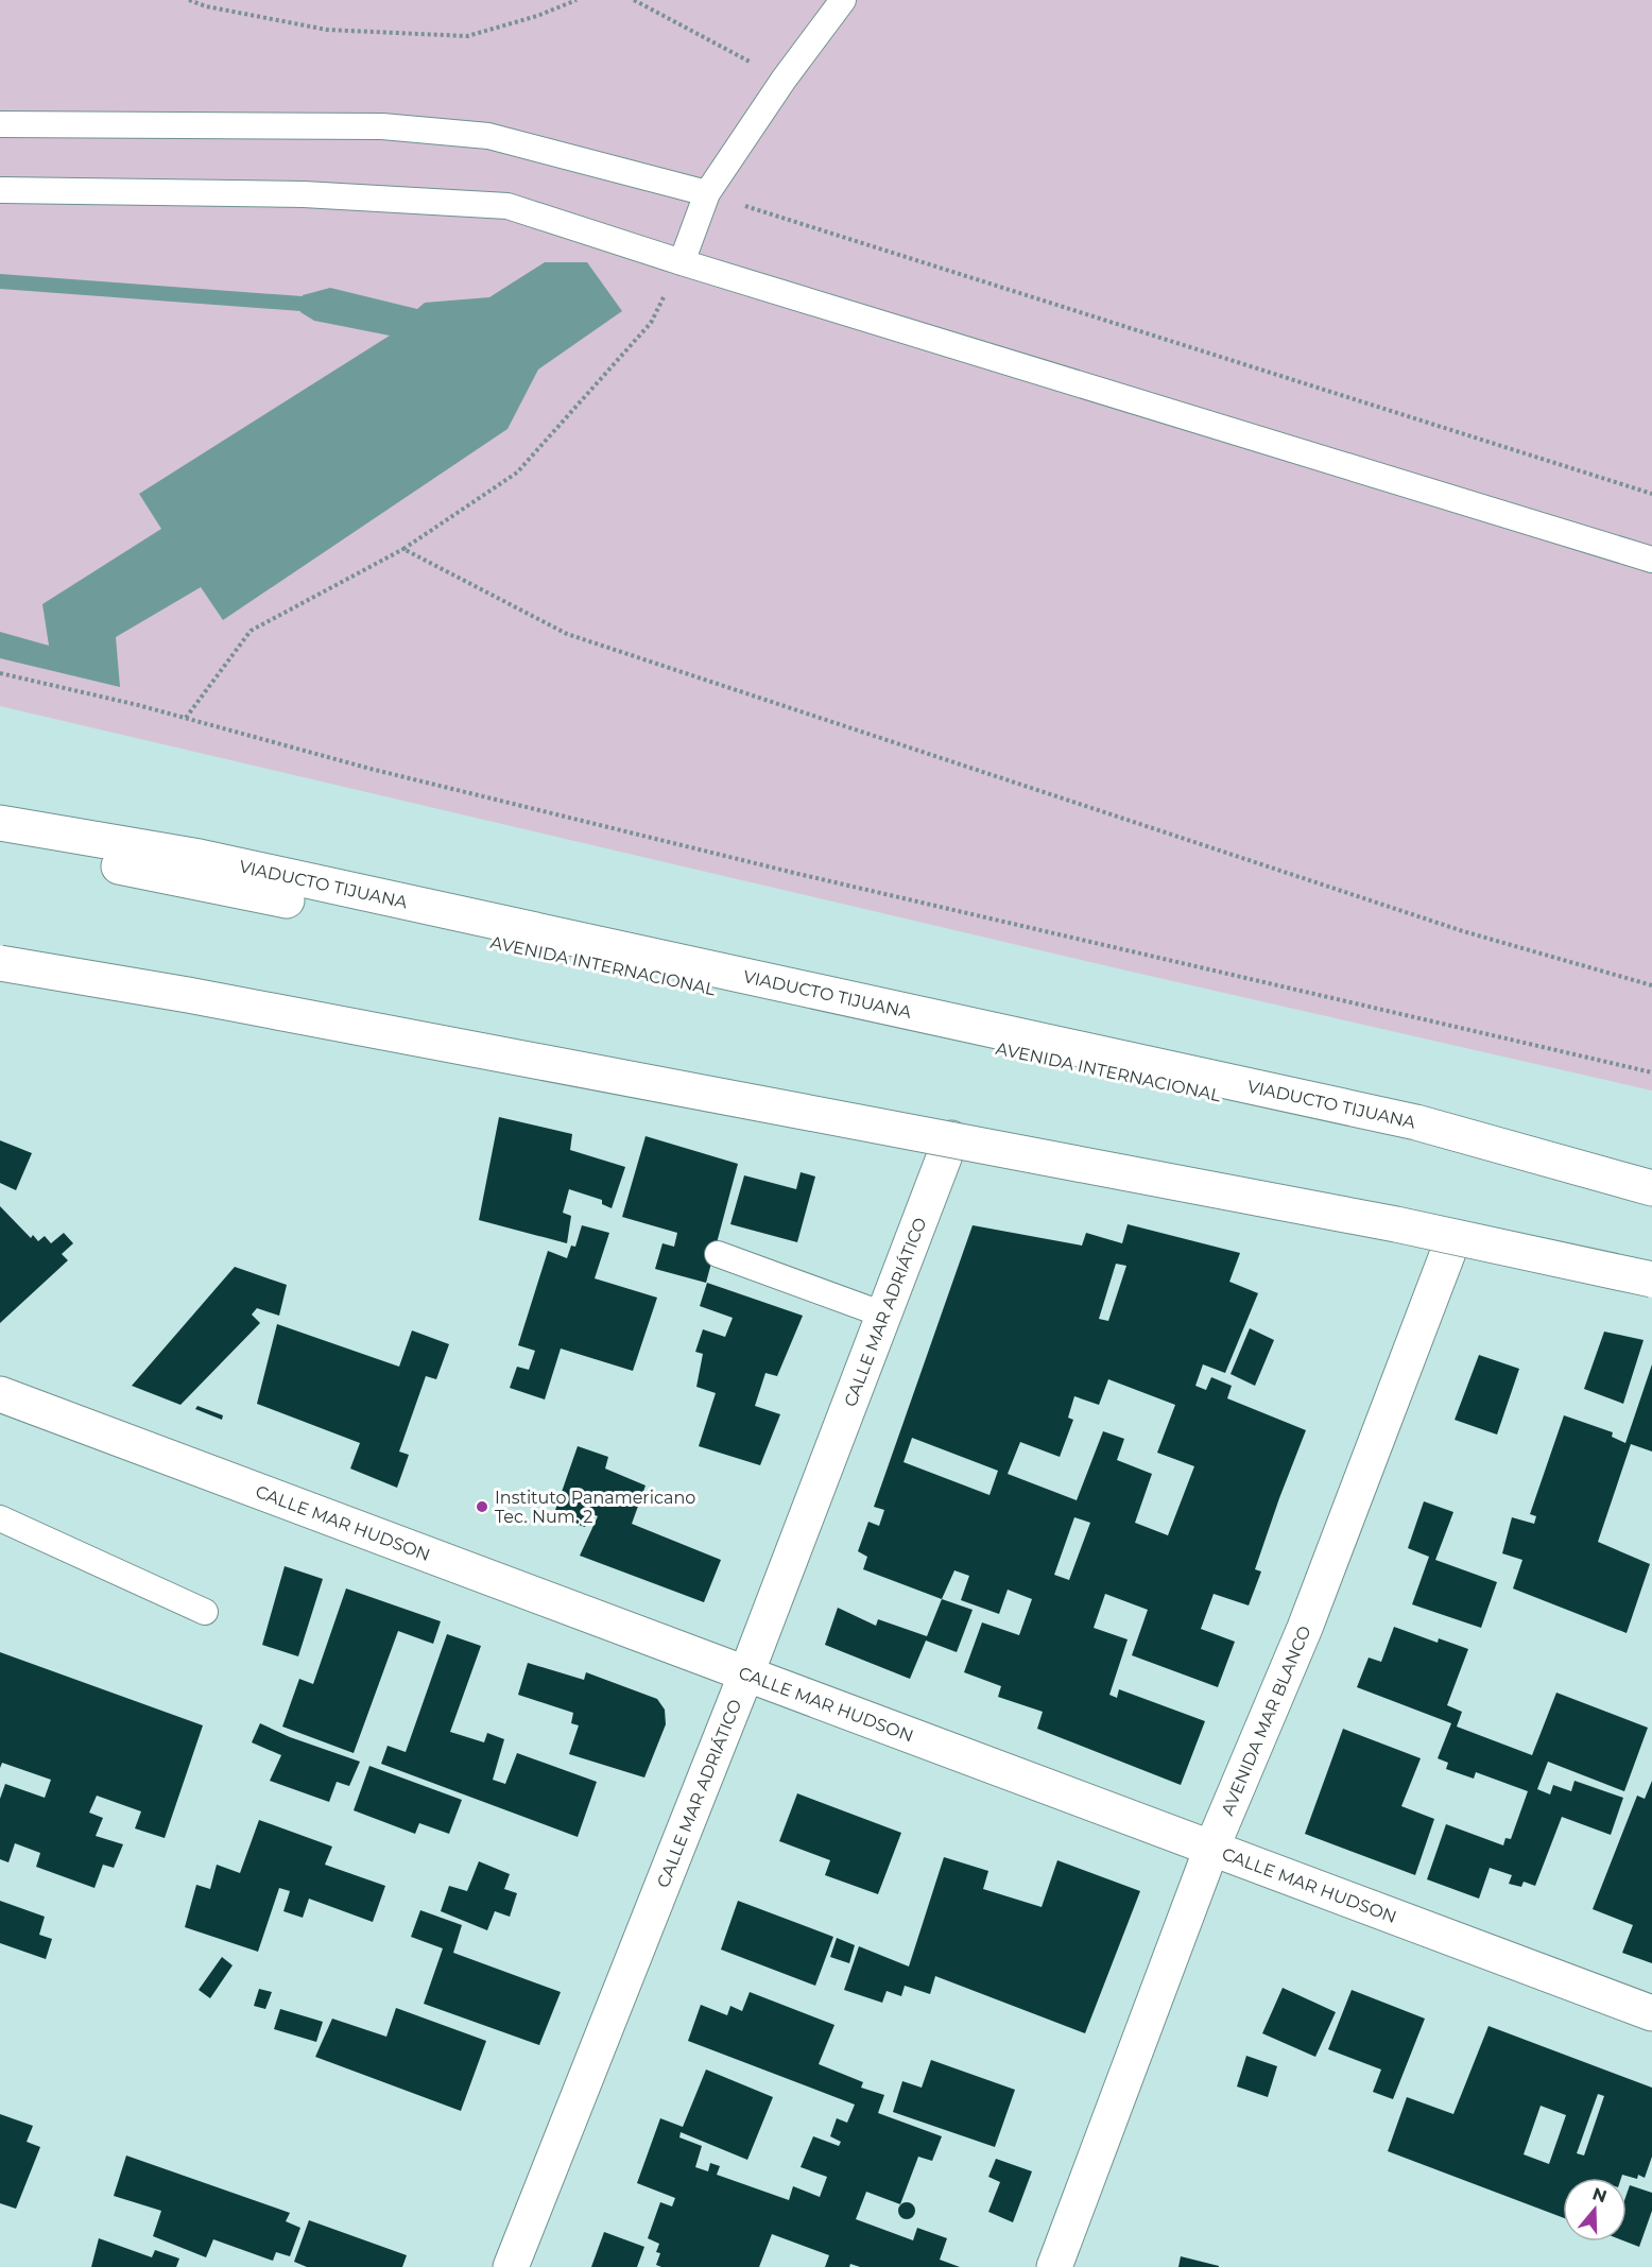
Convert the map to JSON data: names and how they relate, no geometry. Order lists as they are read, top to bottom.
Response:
{
  "streets": {
    "main road": [
      "VIADUCTO TIJUANA",
      "AVENIDA INTERNACIONAL",
      "CALLE MAR ADRIÁTICO",
      "CALLE MAR HUDSON",
      "AVENIDA MAR BLANCO"
    ]
  },
  "crossings": [
    ["CALLE MAR ADRIÁTICO", "CALLE MAR HUDSON"],
    ["CALLE MAR HUDSON", "AVENIDA MAR BLANCO"]
  ],
  "places": ["Instituto Panamericano Tec. Num. 2"],
  "north": "top"
}
